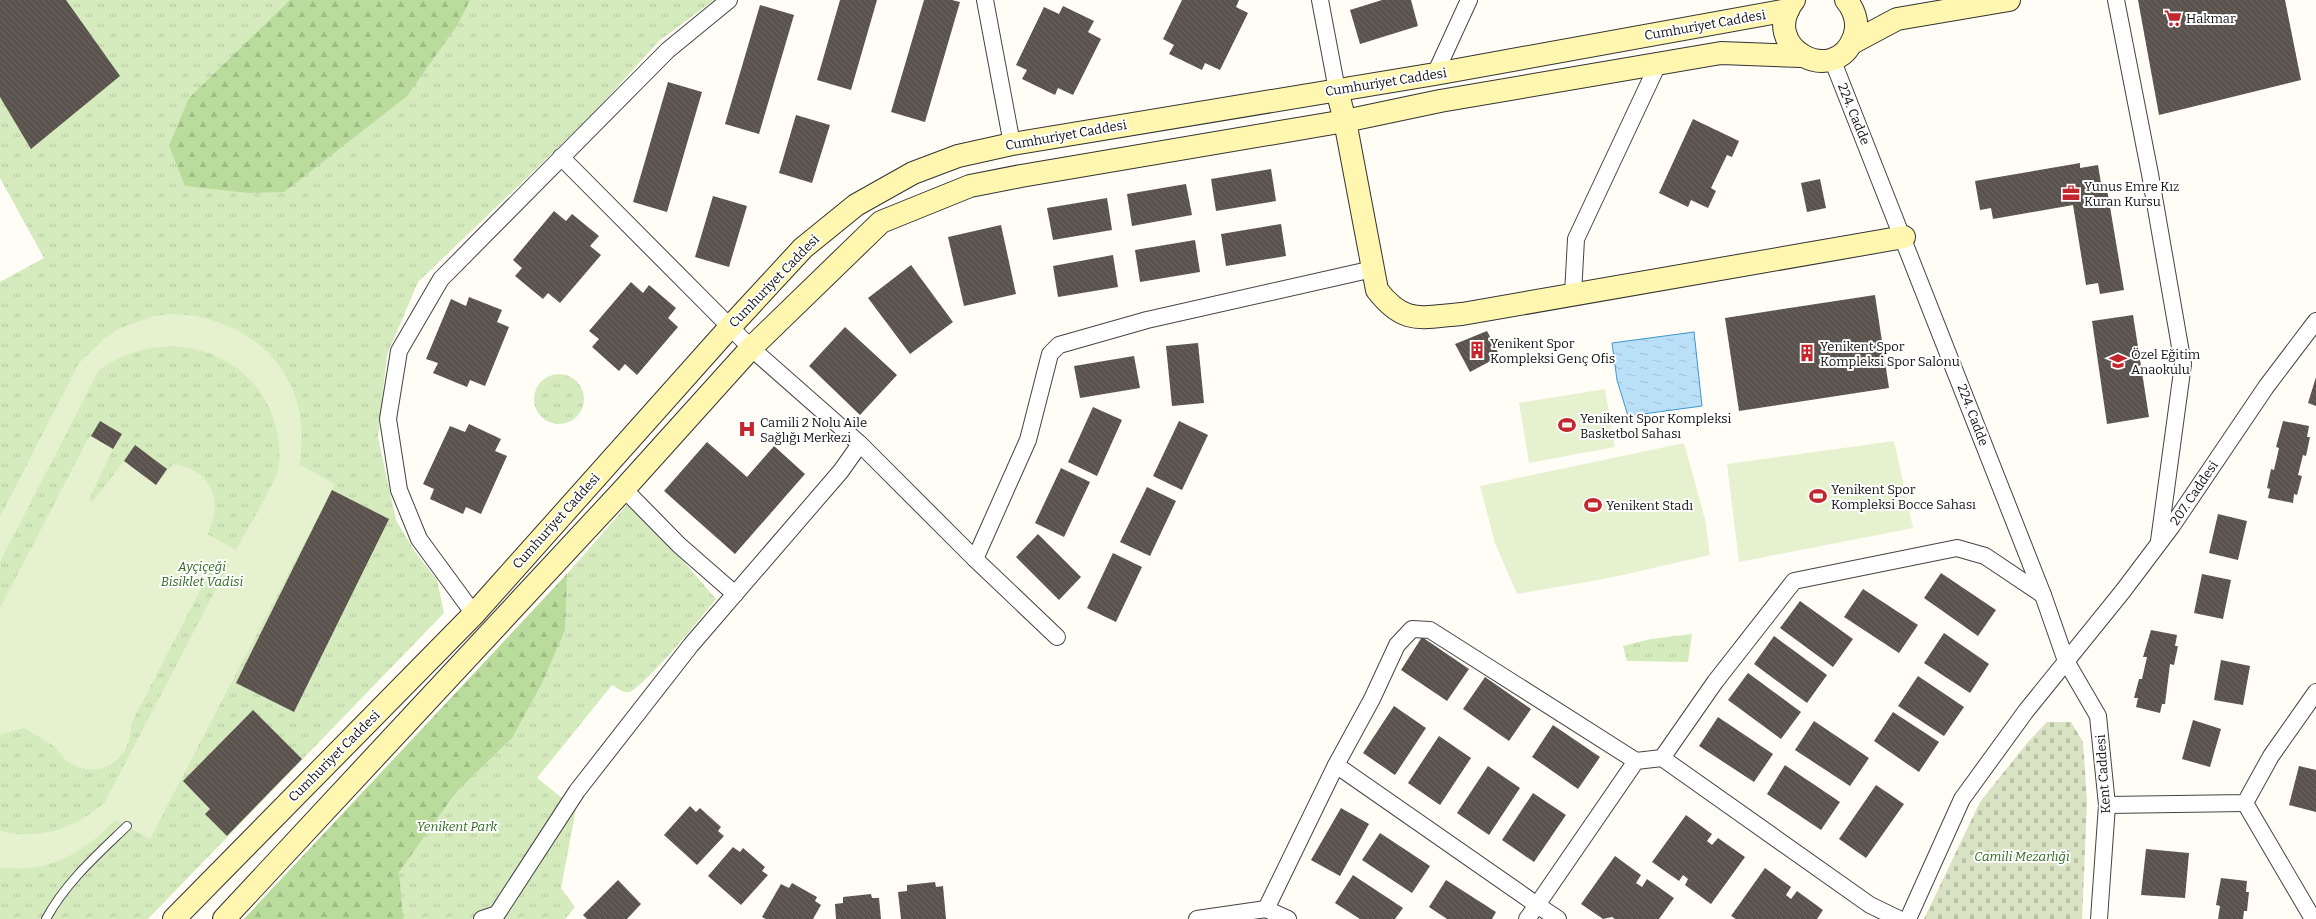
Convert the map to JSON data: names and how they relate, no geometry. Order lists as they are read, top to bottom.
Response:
{
  "streets": {
    "street": [
      "Cumhuriyet Caddesi",
      "224. Cadde",
      "207. Caddesi",
      "Kent Caddesi"
    ]
  },
  "crossings": [
    ["Cumhuriyet Caddesi", "224. Cadde"],
    ["224. Cadde", "207. Caddesi"],
    ["224. Cadde", "Kent Caddesi"],
    ["207. Caddesi", "Kent Caddesi"]
  ],
  "parks": ["Ayçiçeği Bisiklet Vadisi", "Yenikent Park", "Camili Mezarlığı"],
  "places": {
    "supermarket": ["Hakmar"],
    "office": ["Yunus Emre Kız Kuran Kursu"],
    "building": ["Yenikent Spor Kompleksi Genç Ofis", "Yenikent Spor Kompleksi Spor Salonu"],
    "school or university": ["Özel Eğitim Anaokulu"],
    "sports": ["Yenikent Spor Kompleksi Basketbol Sahası", "Yenikent Spor Kompleksi Bocce Sahası", "Yenikent Stadı"],
    "hospital": ["Camili 2 Nolu Aile Sağlığı Merkezi"]
  }
}
